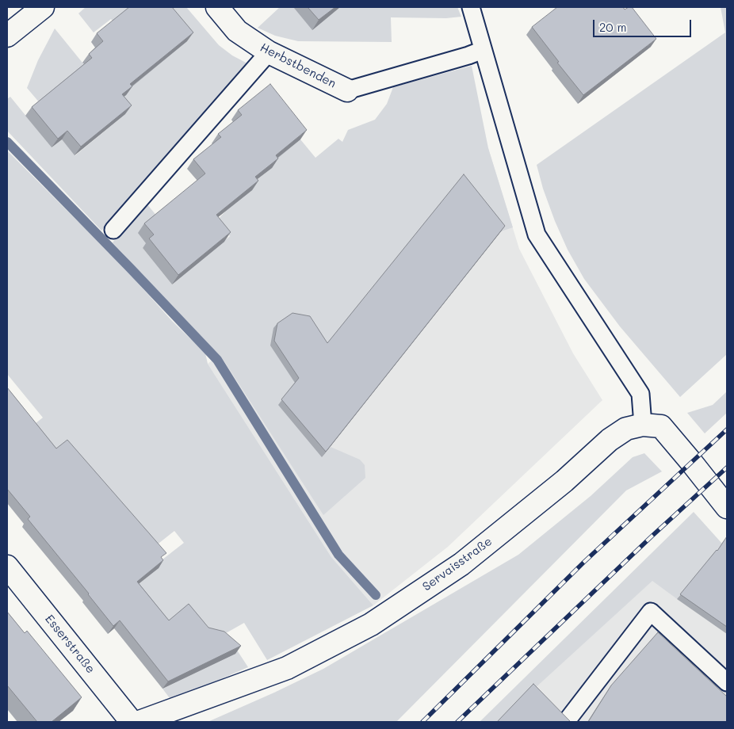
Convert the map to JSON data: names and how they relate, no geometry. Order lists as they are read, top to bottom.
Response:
{
  "streets": {
    "street": ["Herbstbenden", "Servaisstraße", "Esserstraße"]
  },
  "scale_bar": "20 m"
}
